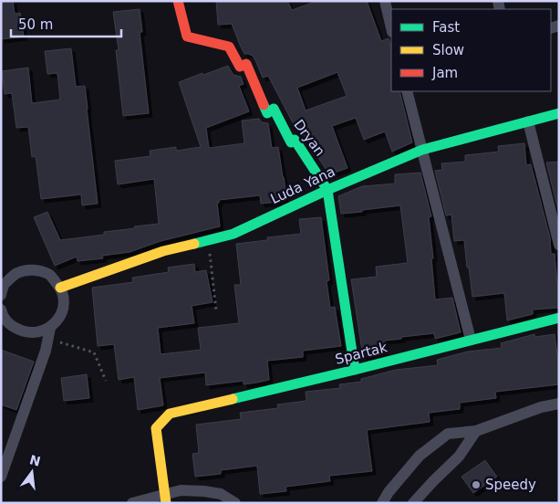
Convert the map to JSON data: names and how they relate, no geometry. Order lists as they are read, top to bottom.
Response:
{
  "streets": {
    "street": ["Dryan", "Luda Yana", "Spartak"]
  },
  "crossings": [
    ["Dryan", "Luda Yana"],
    ["Dryan", "Spartak"]
  ],
  "places": ["Speedy"],
  "legend": ["Fast", "Slow", "Jam"],
  "scale_bar": "50 m",
  "north": "top"
}
